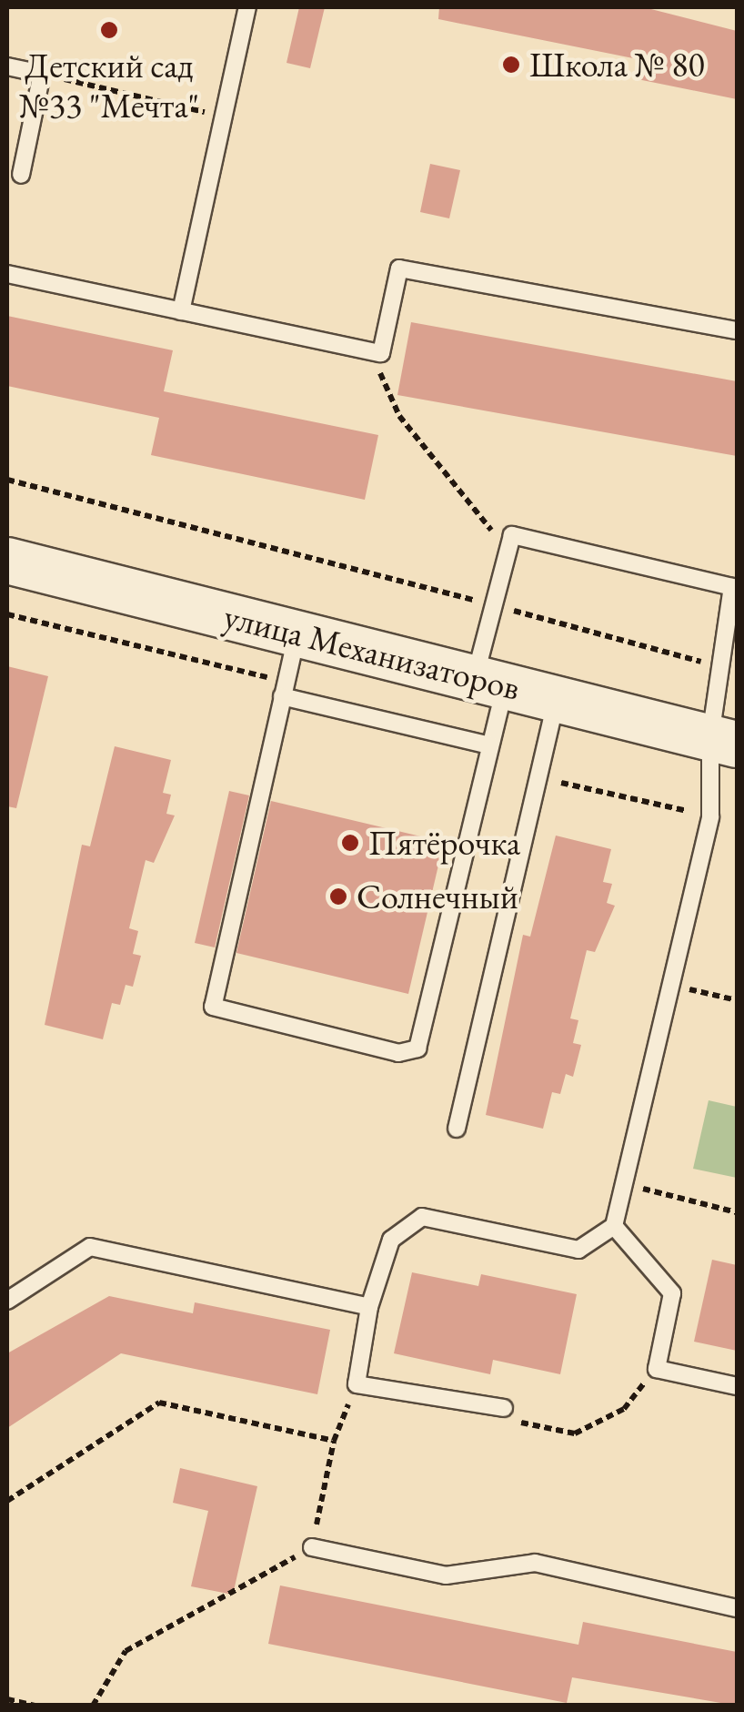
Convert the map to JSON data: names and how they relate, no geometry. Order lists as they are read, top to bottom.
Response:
{
  "streets": {
    "main road": ["улица Механизаторов"]
  },
  "places": [
    "Детский сад №33 \"Мечта\"",
    "Школа № 80",
    "Пятёрочка",
    "Солнечный"
  ]
}
